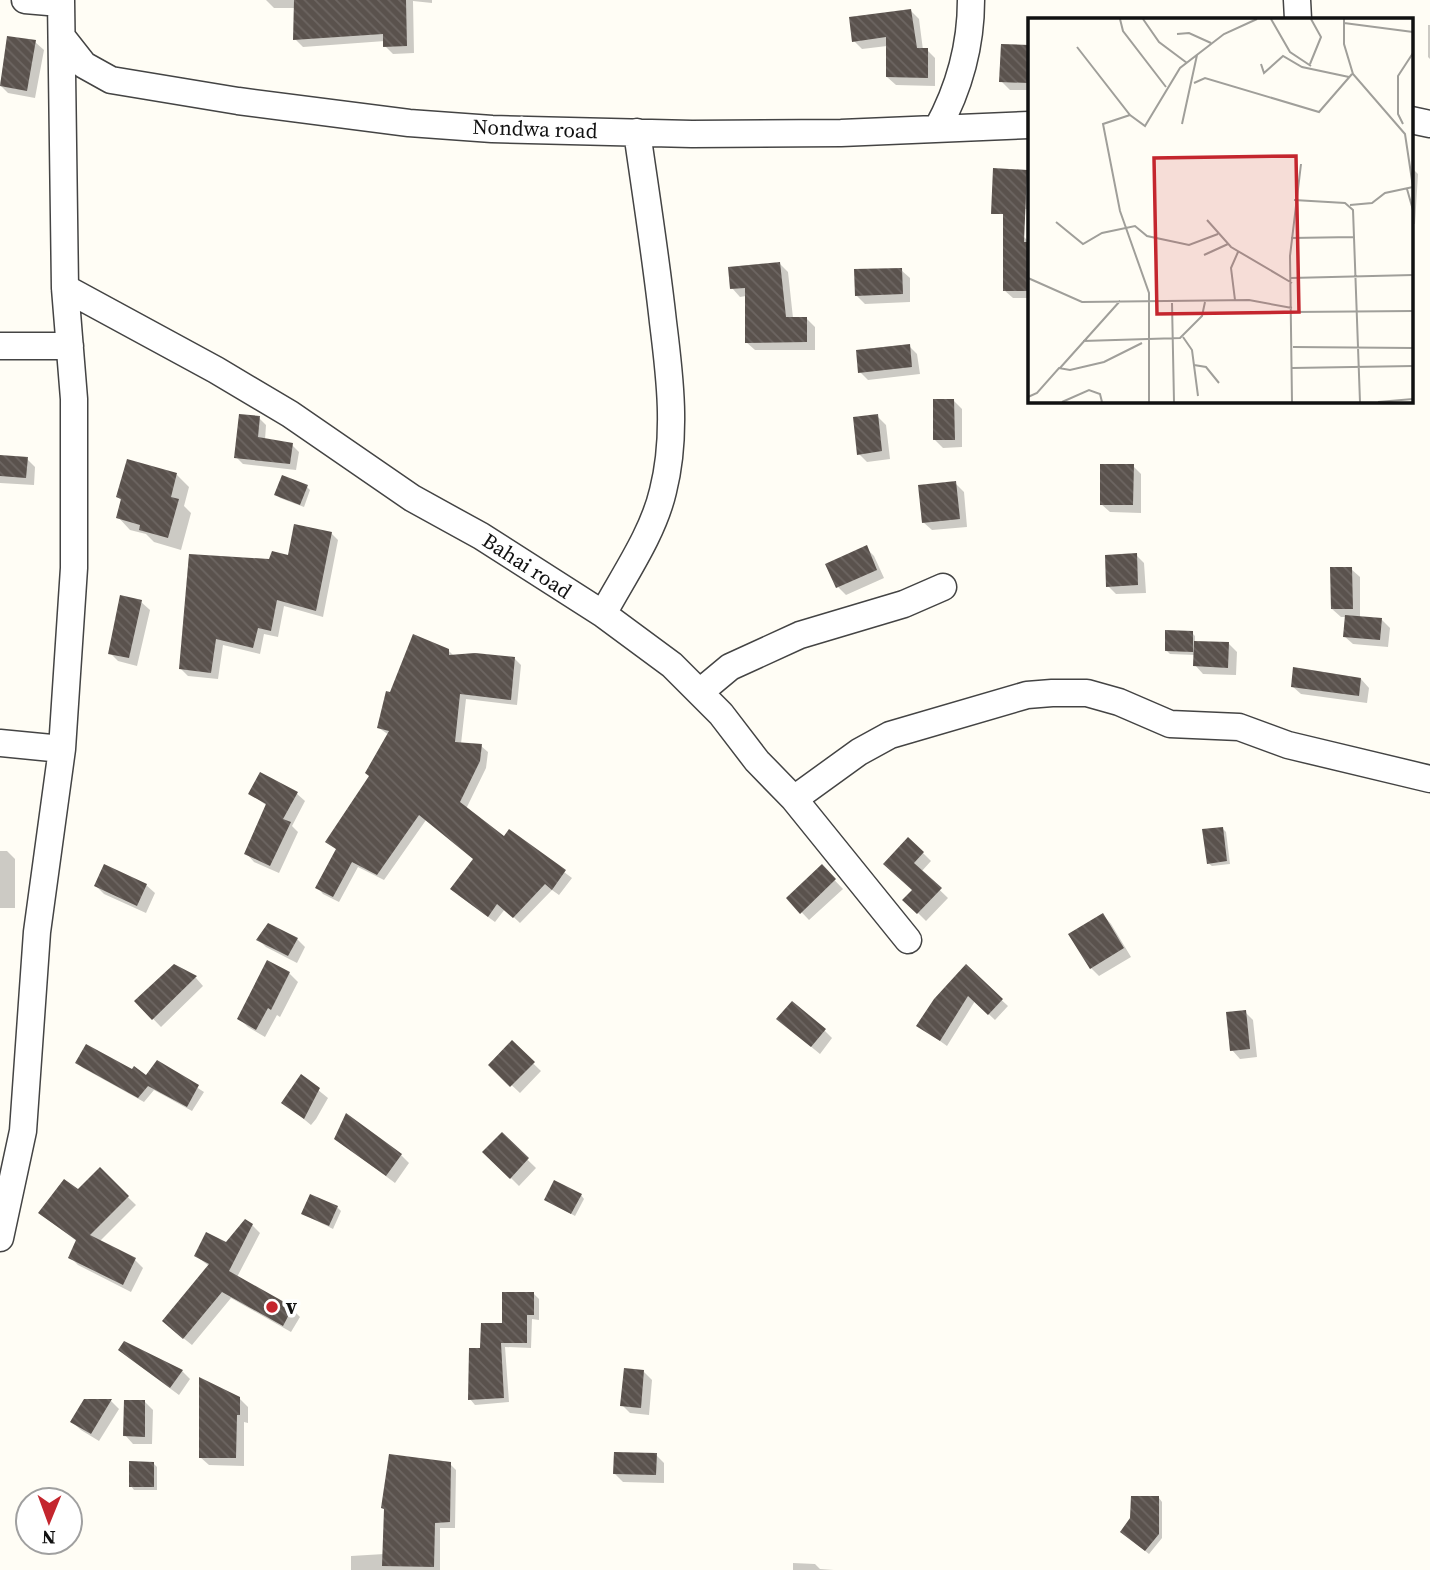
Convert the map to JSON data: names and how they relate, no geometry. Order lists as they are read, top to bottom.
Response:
{
  "streets": {
    "street": ["Nondwa road", "Bahai road"]
  },
  "places": ["v"],
  "north": "bottom"
}
